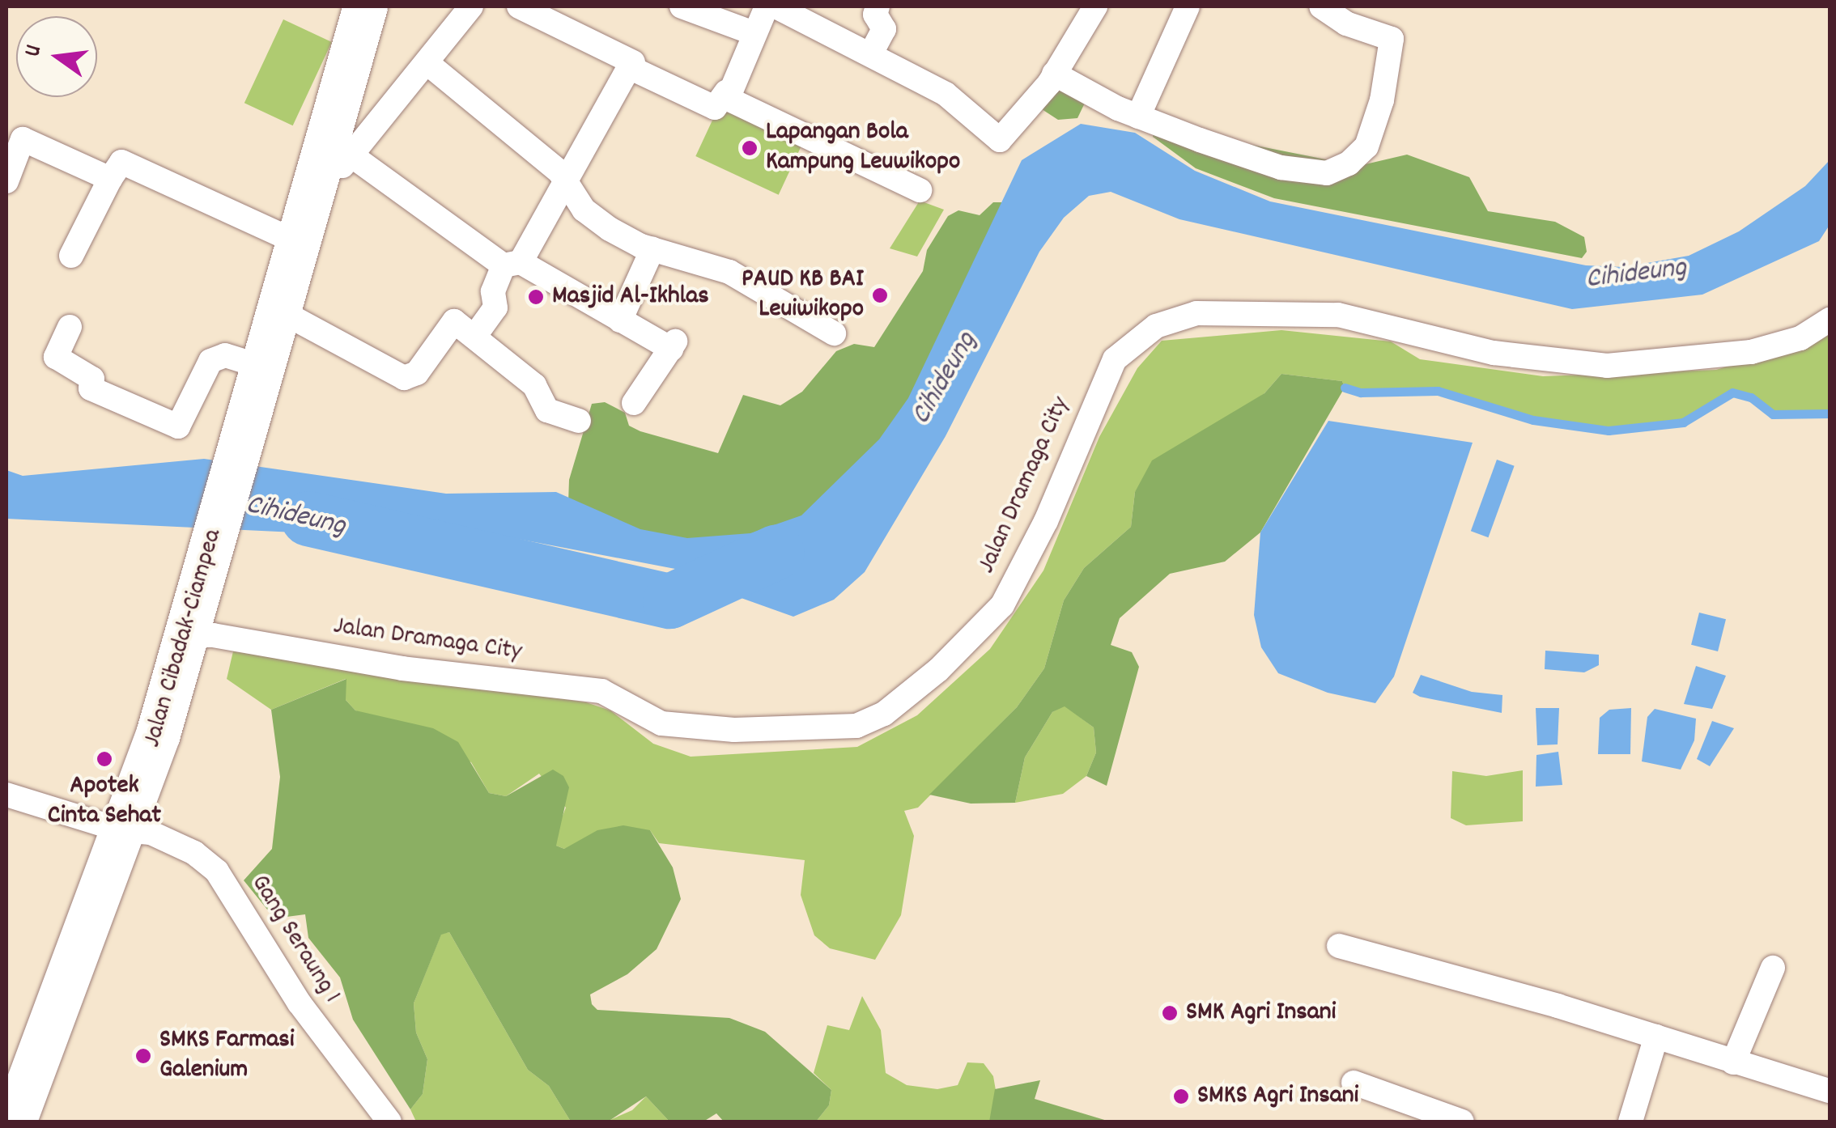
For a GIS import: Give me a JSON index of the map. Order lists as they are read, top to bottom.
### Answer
{
  "streets": {
    "highway": ["Jalan Cibadak-Ciampea"],
    "street": ["Jalan Dramaga City", "Gang Seraung 1"]
  },
  "crossings": [
    ["Jalan Dramaga City", "Jalan Cibadak-Ciampea"],
    ["Jalan Cibadak-Ciampea", "Gang Seraung 1"]
  ],
  "water": ["Cihideung"],
  "places": [
    "Lapangan Bola Kampung Leuwikopo",
    "PAUD KB BAI Leuiwikopo",
    "Masjid Al-Ikhlas",
    "Apotek Cinta Sehat",
    "SMK Agri Insani",
    "SMKS Farmasi Galenium",
    "SMKS Agri Insani"
  ],
  "north": "left"
}
